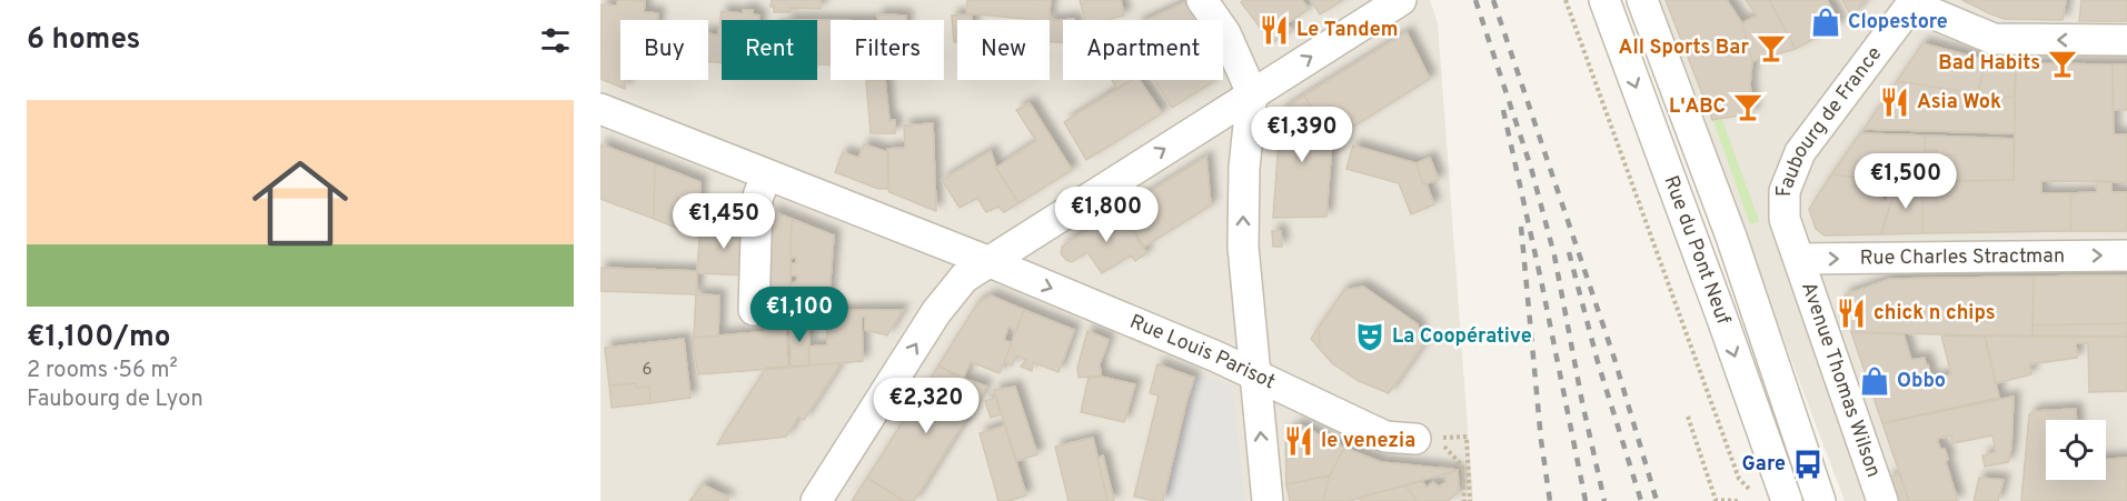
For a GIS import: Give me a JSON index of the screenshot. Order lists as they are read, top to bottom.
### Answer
{
  "streets": {
    "street": [
      "Faubourg de France",
      "Rue du Pont Neuf",
      "Rue Charles Stractman",
      "Rue Louis Parisot",
      "Avenue Thomas Wilson"
    ]
  },
  "crossings": [
    ["Faubourg de France", "Rue Charles Stractman"],
    ["Faubourg de France", "Avenue Thomas Wilson"],
    ["Rue Charles Stractman", "Avenue Thomas Wilson"]
  ],
  "places": {
    "shop": ["Clopestore", "Obbo"],
    "restaurant": [
      "Le Tandem",
      "Asia Wok",
      "chick n chips",
      "le venezia"
    ],
    "bar": ["All Sports Bar", "Bad Habits", "L'ABC"],
    "theatre": ["La Coopérative"],
    "bus stop": ["Gare"]
  },
  "house_numbers": ["6"],
  "page": {
    "heading": "6 homes",
    "chip": [
      "Buy",
      "Rent",
      "Filters",
      "New",
      "Apartment"
    ],
    "list": [
      {
        "name": "€1,100/mo",
        "note": "2 rooms · 56 m² · Faubourg de Lyon"
      }
    ],
    "price": [
      "€1,390",
      "€1,500",
      "€1,800",
      "€1,450",
      "€1,100",
      "€2,320"
    ]
  }
}
